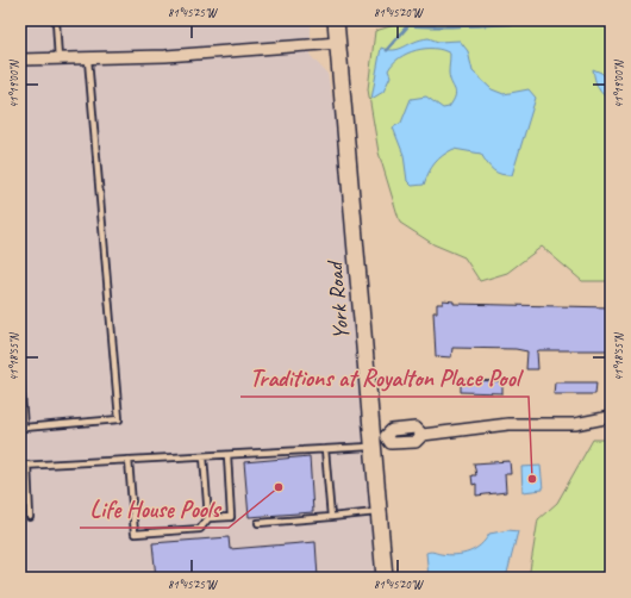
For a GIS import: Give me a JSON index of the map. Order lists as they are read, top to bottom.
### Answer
{
  "streets": {
    "street": ["York Road"]
  },
  "places": ["Traditions at Royalton Place Pool", "Life House Pools"],
  "coordinates": [
    "81°45'25\"W",
    "81°45'20\"W",
    "41°19'00\"N",
    "41°18'55\"N"
  ]
}
